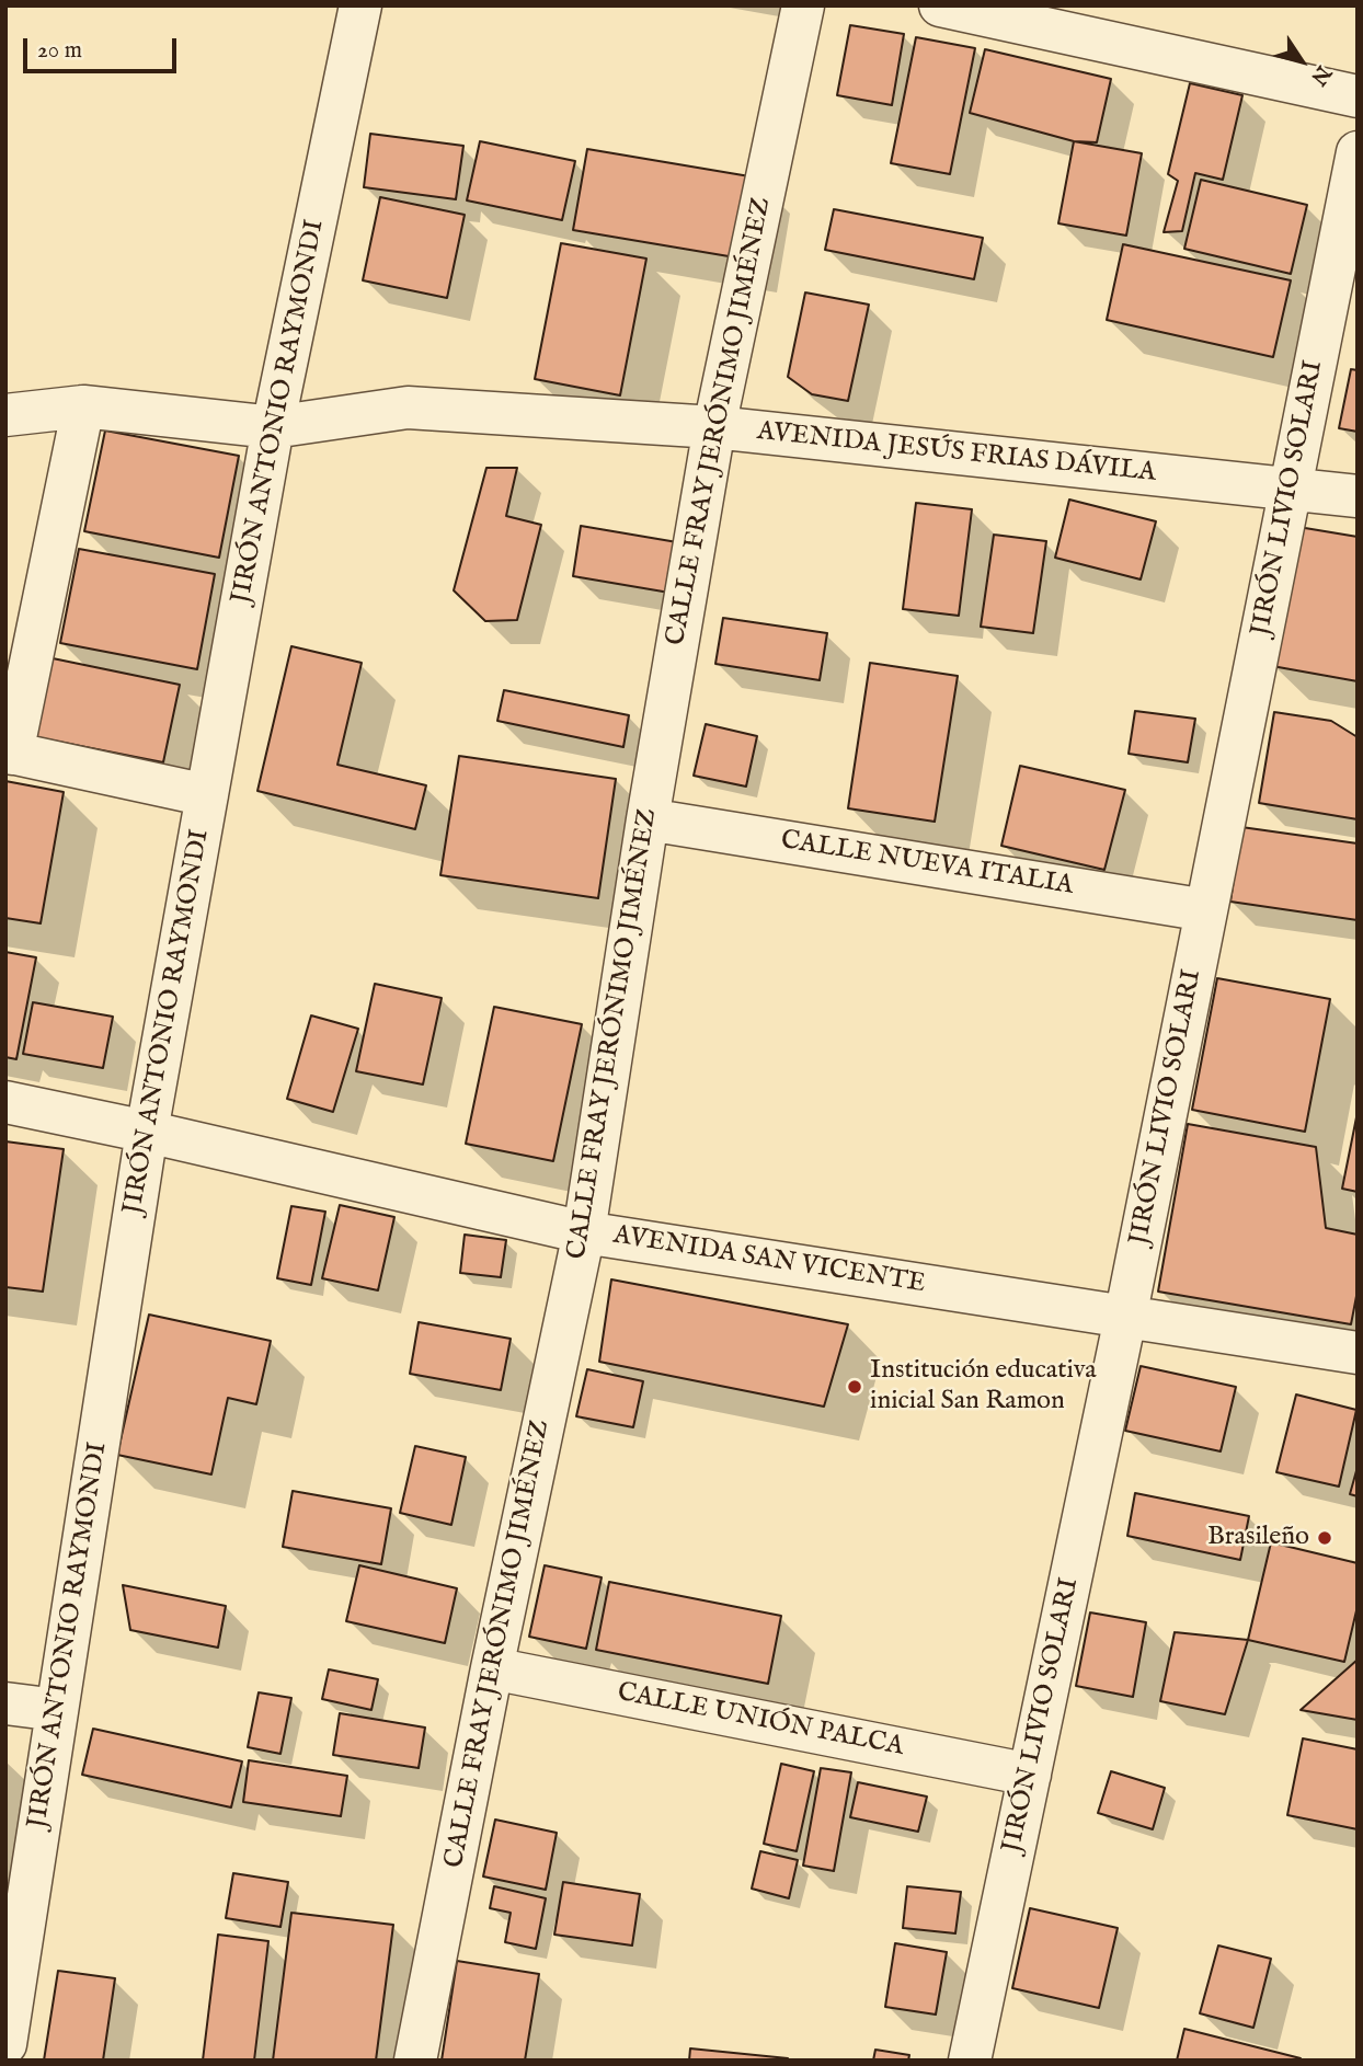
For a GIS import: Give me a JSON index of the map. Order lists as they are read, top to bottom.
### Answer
{
  "streets": {
    "street": [
      "JIRÓN ANTONIO RAYMONDI",
      "CALLE FRAY JERÓNIMO JIMÉNEZ",
      "AVENIDA JESÚS FRIAS DÁVILA",
      "JIRÓN LIVIO SOLARI",
      "CALLE NUEVA ITALIA",
      "AVENIDA SAN VICENTE",
      "CALLE UNIÓN PALCA"
    ]
  },
  "crossings": [
    ["JIRÓN ANTONIO RAYMONDI", "AVENIDA JESÚS FRIAS DÁVILA"],
    ["JIRÓN ANTONIO RAYMONDI", "AVENIDA SAN VICENTE"],
    ["CALLE FRAY JERÓNIMO JIMÉNEZ", "AVENIDA JESÚS FRIAS DÁVILA"],
    ["CALLE FRAY JERÓNIMO JIMÉNEZ", "CALLE NUEVA ITALIA"],
    ["CALLE FRAY JERÓNIMO JIMÉNEZ", "AVENIDA SAN VICENTE"],
    ["CALLE FRAY JERÓNIMO JIMÉNEZ", "CALLE UNIÓN PALCA"],
    ["AVENIDA JESÚS FRIAS DÁVILA", "JIRÓN LIVIO SOLARI"],
    ["JIRÓN LIVIO SOLARI", "CALLE NUEVA ITALIA"],
    ["JIRÓN LIVIO SOLARI", "AVENIDA SAN VICENTE"],
    ["JIRÓN LIVIO SOLARI", "CALLE UNIÓN PALCA"]
  ],
  "places": ["Institución educativa inicial San Ramon", "Brasileño"],
  "scale_bar": "20 m",
  "north": "bottom right"
}
